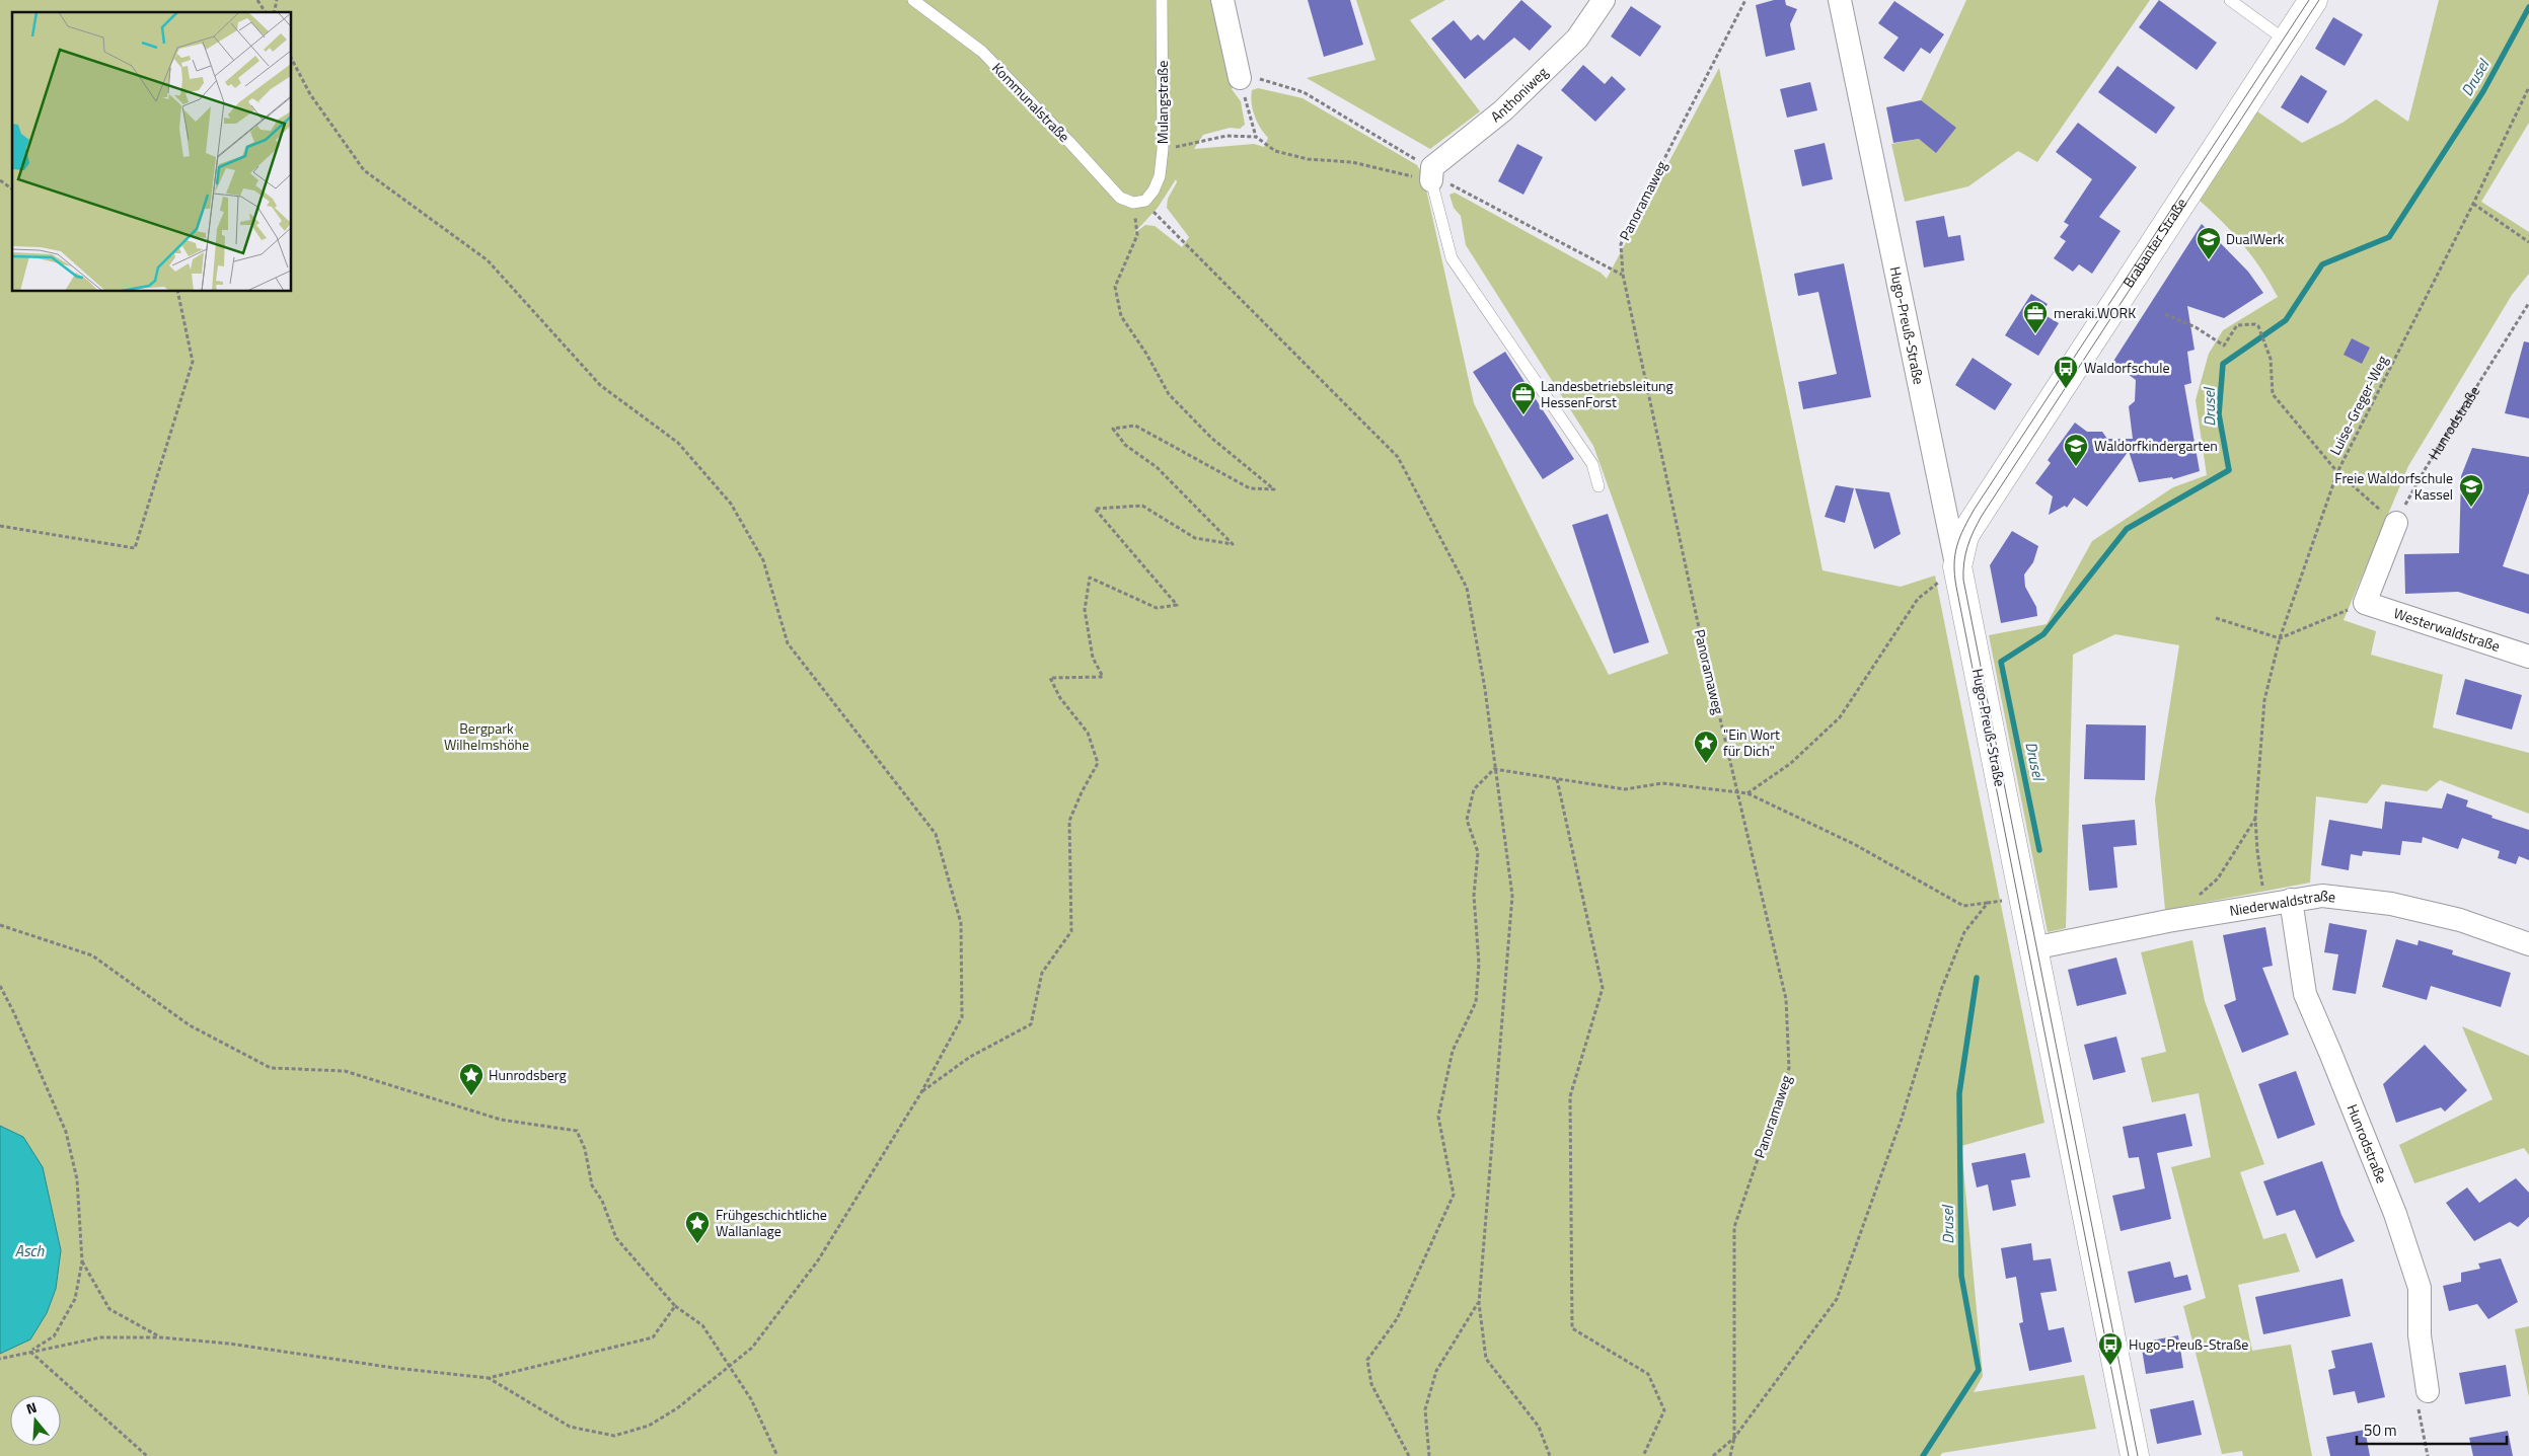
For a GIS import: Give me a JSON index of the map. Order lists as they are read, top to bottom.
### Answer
{
  "streets": {
    "street": [
      "Anthoniweg",
      "Brabanter Straße",
      "Hugo-Preuß-Straße",
      "Hunrodstraße",
      "Westerwaldstraße",
      "Niederwaldstraße"
    ],
    "lane": ["Kommunalstraße", "Mulangstraße"],
    "path": ["Panoramaweg", "Luise-Greger-Weg"]
  },
  "crossings": [
    ["Kommunalstraße", "Mulangstraße"],
    ["Brabanter Straße", "Hugo-Preuß-Straße"],
    ["Hugo-Preuß-Straße", "Niederwaldstraße"],
    ["Luise-Greger-Weg", "Niederwaldstraße"],
    ["Hunrodstraße", "Niederwaldstraße"]
  ],
  "water": ["Drusel", "Asch"],
  "parks": ["Bergpark Wilhelmshöhe"],
  "places": {
    "school or university": ["DualWerk", "Waldorfkindergarten", "Freie Waldorfschule Kassel"],
    "office": ["meraki.WORK", "Landesbetriebsleitung HessenForst"],
    "bus stop": ["Waldorfschule", "Hugo-Preuß-Straße"],
    "place": ["\"Ein Wort für Dich\"", "Hunrodsberg", "Frühgeschichtliche Wallanlage"]
  },
  "scale_bar": "50 m",
  "north": "top"
}
